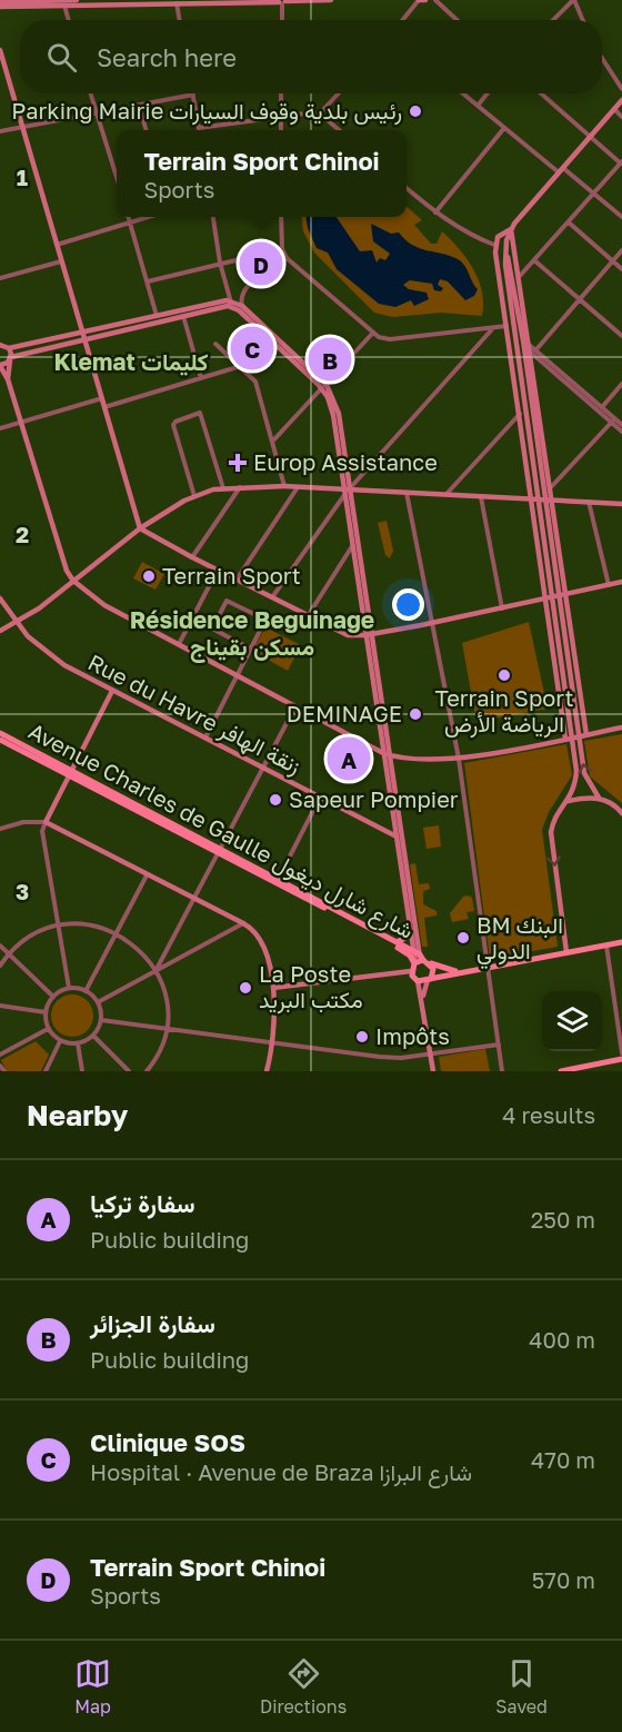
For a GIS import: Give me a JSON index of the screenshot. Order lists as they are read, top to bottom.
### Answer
{
  "streets": {
    "main road": ["Rue du Havre زنقة الهافر", "Avenue Charles de Gaulle شارع شارل ديغول"]
  },
  "districts": ["Klemat كليمات", "Résidence Beguinage مسكن بقيناج"],
  "places": {
    "other": [
      "Parking Mairie رئيس بلدية وقوف السيارات",
      "Terrain Sport",
      "Terrain Sport الرياضة الأرض",
      "DEMINAGE",
      "Sapeur Pompier",
      "BM البنك الدولي",
      "La Poste مكتب البريد",
      "Impôts"
    ],
    "health": ["Europ Assistance"]
  },
  "page": {
    "search": "Search here",
    "popup": ["Terrain Sport Chinoi", "Sports"],
    "pins": [
      "D",
      "C",
      "B",
      "A"
    ],
    "heading": ["Nearby", "4 results"],
    "list": [
      {
        "mark": "A",
        "name": "سفارة تركيا",
        "note": "Public building",
        "value": "250 m"
      },
      {
        "mark": "B",
        "name": "سفارة الجزائر",
        "note": "Public building",
        "value": "400 m"
      },
      {
        "mark": "C",
        "name": "Clinique SOS",
        "note": "Hospital · Avenue de Braza شارع البرازا",
        "value": "470 m"
      },
      {
        "mark": "D",
        "name": "Terrain Sport Chinoi",
        "note": "Sports",
        "value": "570 m"
      }
    ],
    "nav": ["Map", "Directions", "Saved"]
  },
  "grid": {
    "rows": ["1", "2", "3"]
  }
}
